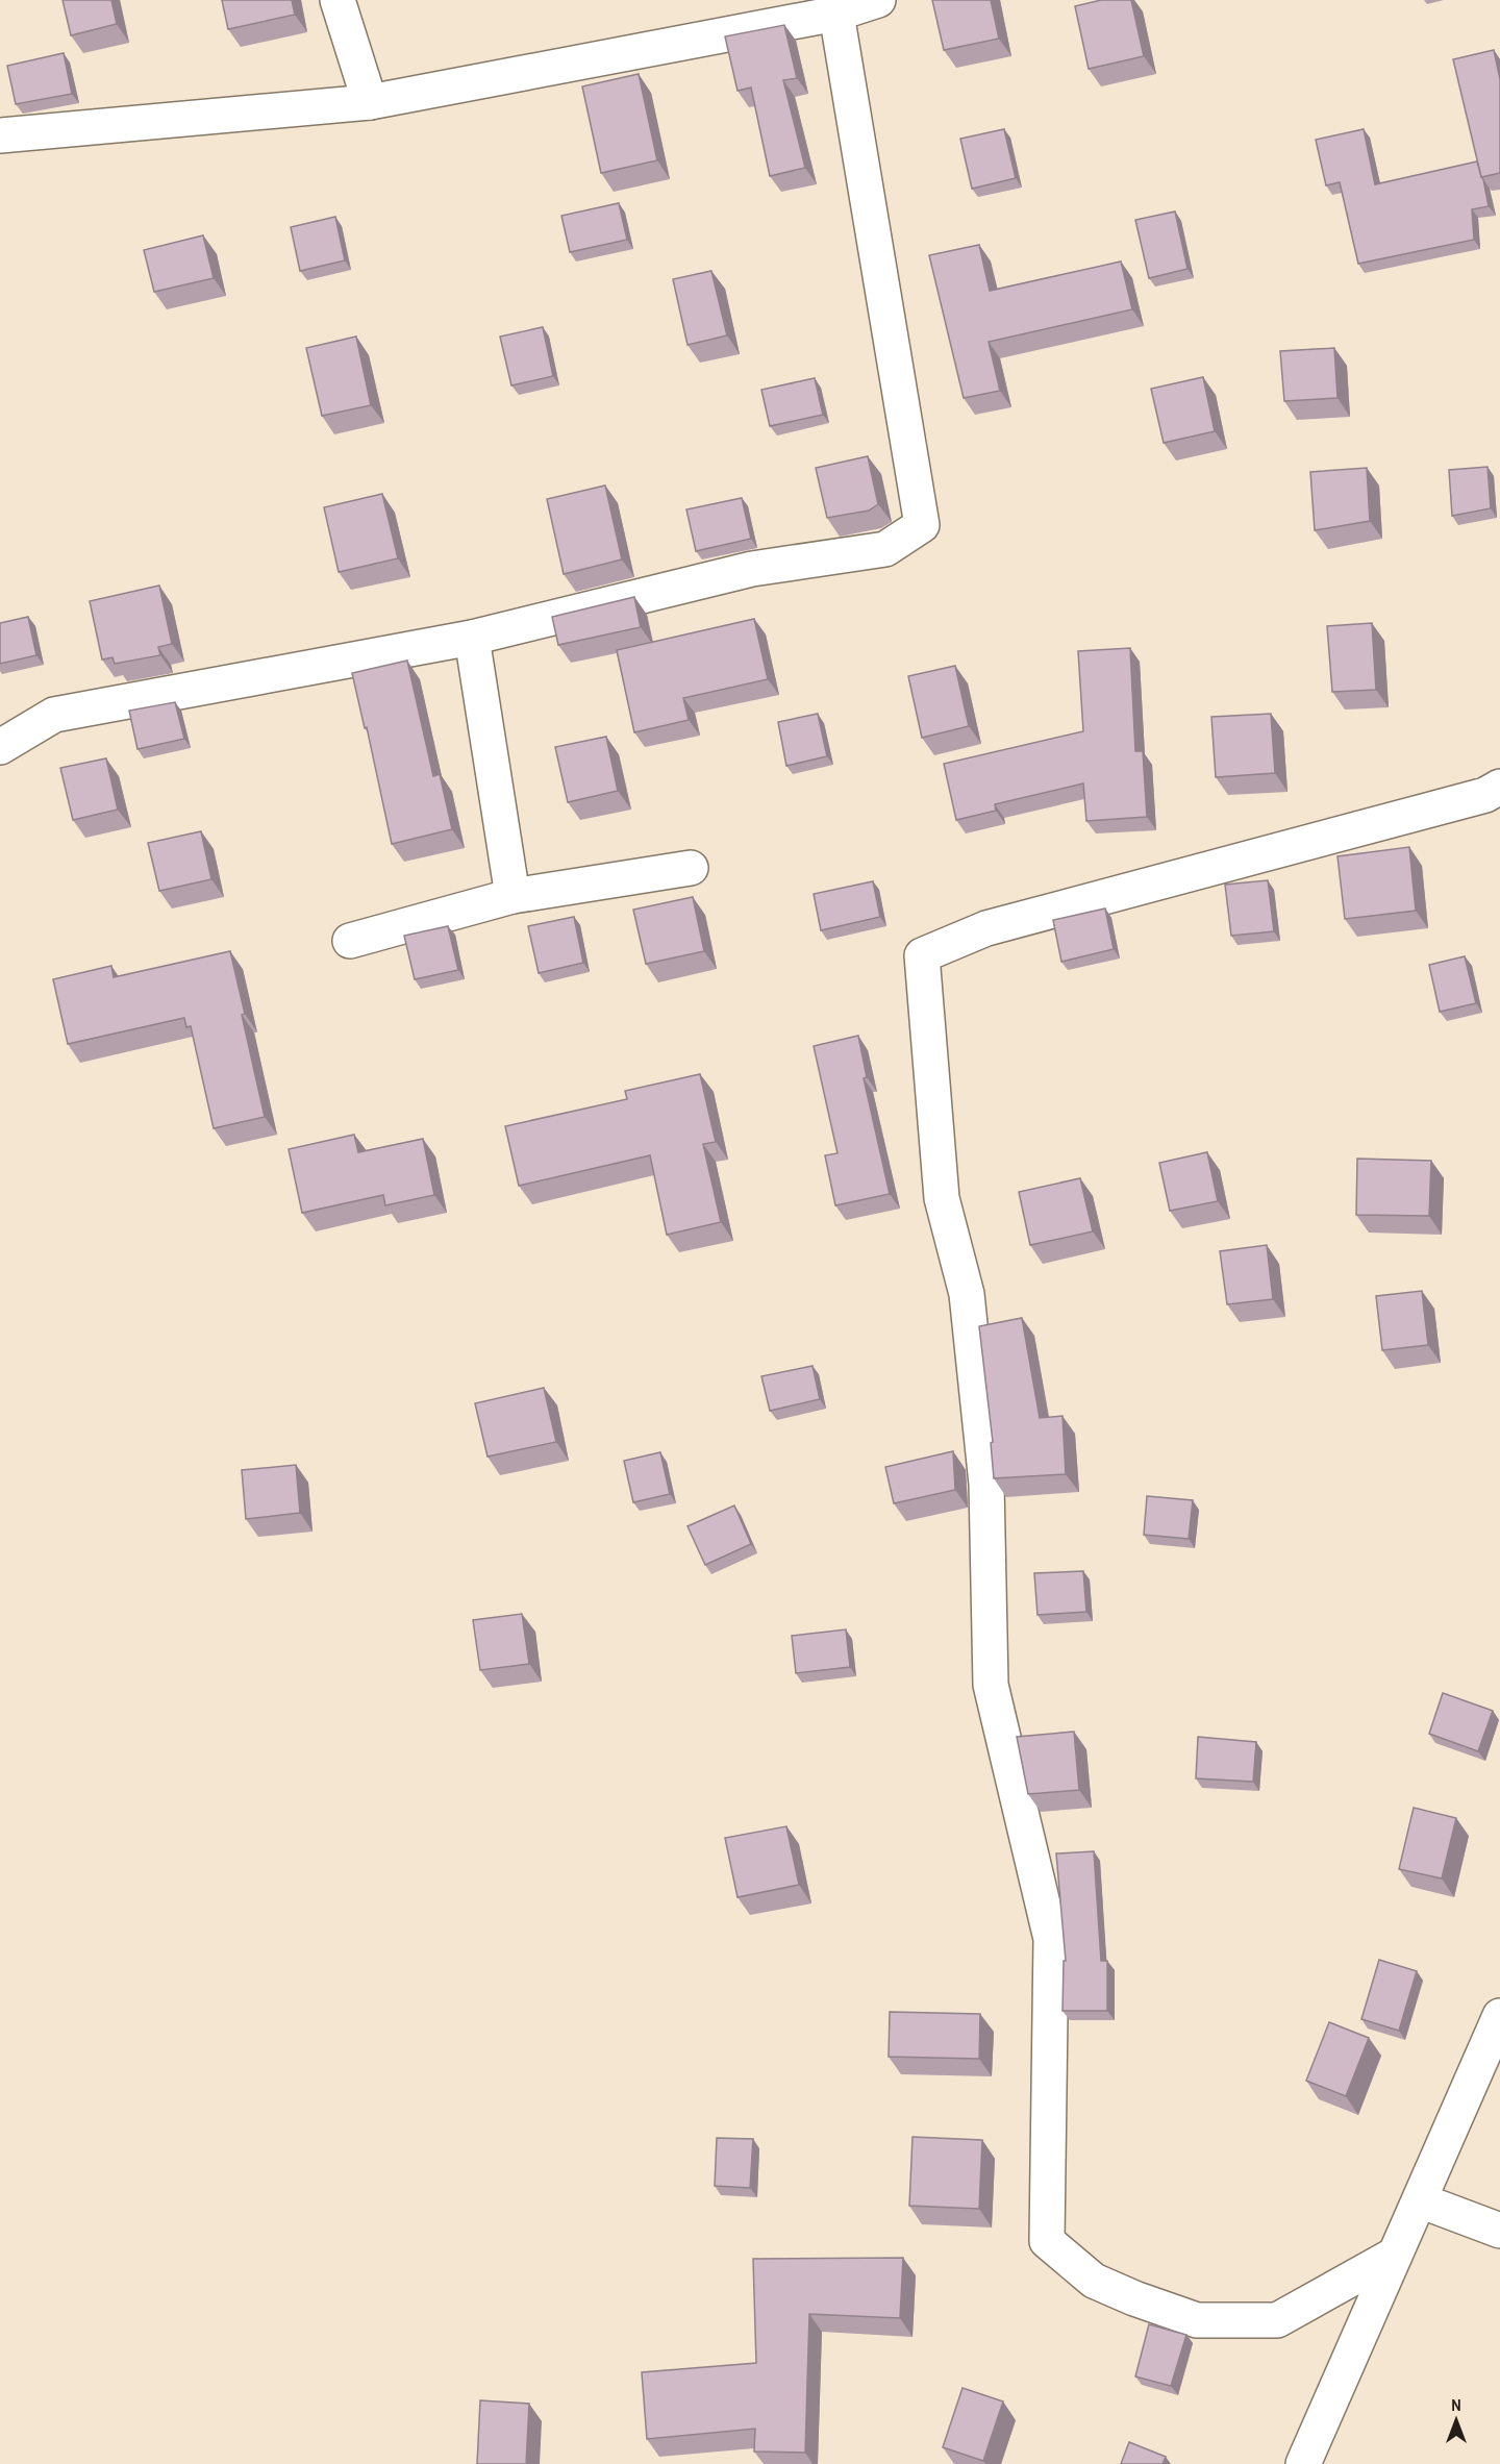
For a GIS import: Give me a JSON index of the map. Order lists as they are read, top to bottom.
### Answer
{
  "north": "top"
}
